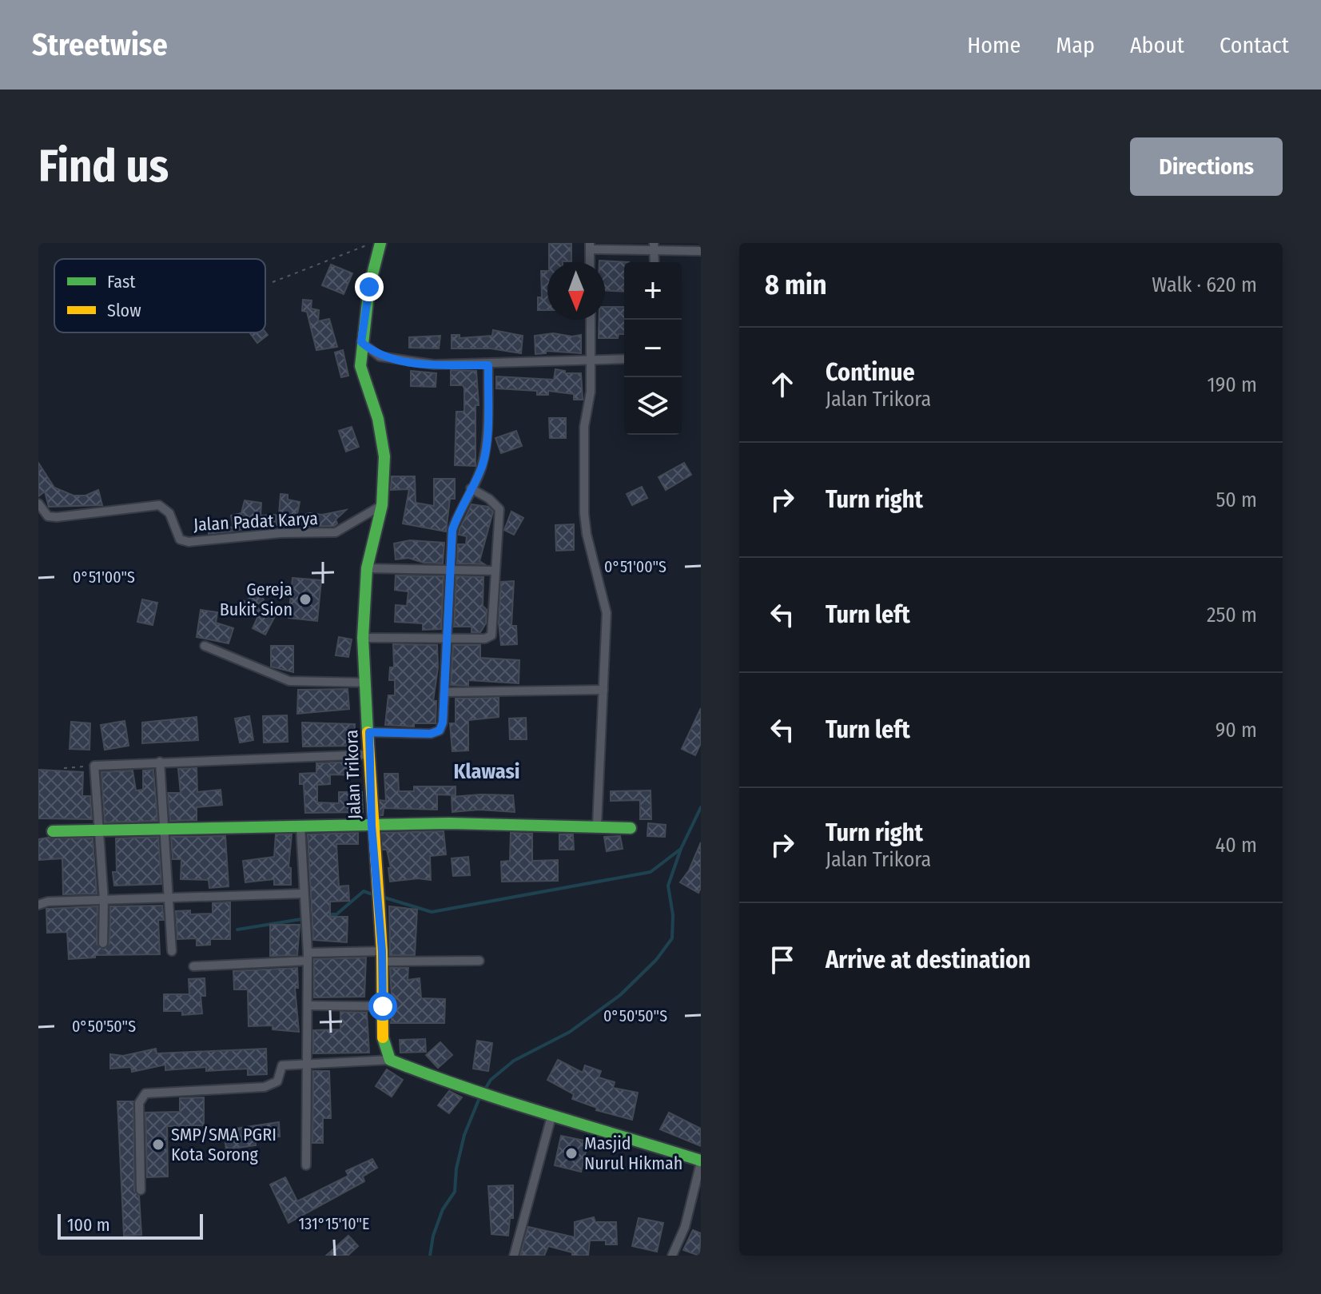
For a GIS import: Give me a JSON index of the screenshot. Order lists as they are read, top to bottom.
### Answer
{
  "streets": {
    "street": ["Jalan Padat Karya", "Jalan Trikora"]
  },
  "crossings": [
    ["Jalan Padat Karya", "Jalan Trikora"]
  ],
  "districts": ["Klawasi"],
  "places": ["Gereja Bukit Sion", "SMP/SMA PGRI Kota Sorong", "Masjid Nurul Hikmah"],
  "legend": ["Fast", "Slow"],
  "scale_bar": "100 m",
  "north": "bottom",
  "page": {
    "header": "Streetwise",
    "nav": [
      "Home",
      "Map",
      "About",
      "Contact"
    ],
    "buttons": "Directions",
    "title": "Find us",
    "heading": ["8 min", "Walk · 620 m"],
    "map_buttons": ["+", "−"],
    "list": [
      ["Continue", "Jalan Trikora", "190 m"],
      ["Turn right", "50 m"],
      ["Turn left", "250 m"],
      ["Turn left", "90 m"],
      ["Turn right", "Jalan Trikora", "40 m"],
      "Arrive at destination"
    ],
    "scale": "100 m"
  },
  "coordinates": ["0°51'00\"S", "0°50'50\"S", "131°15'10\"E"]
}
